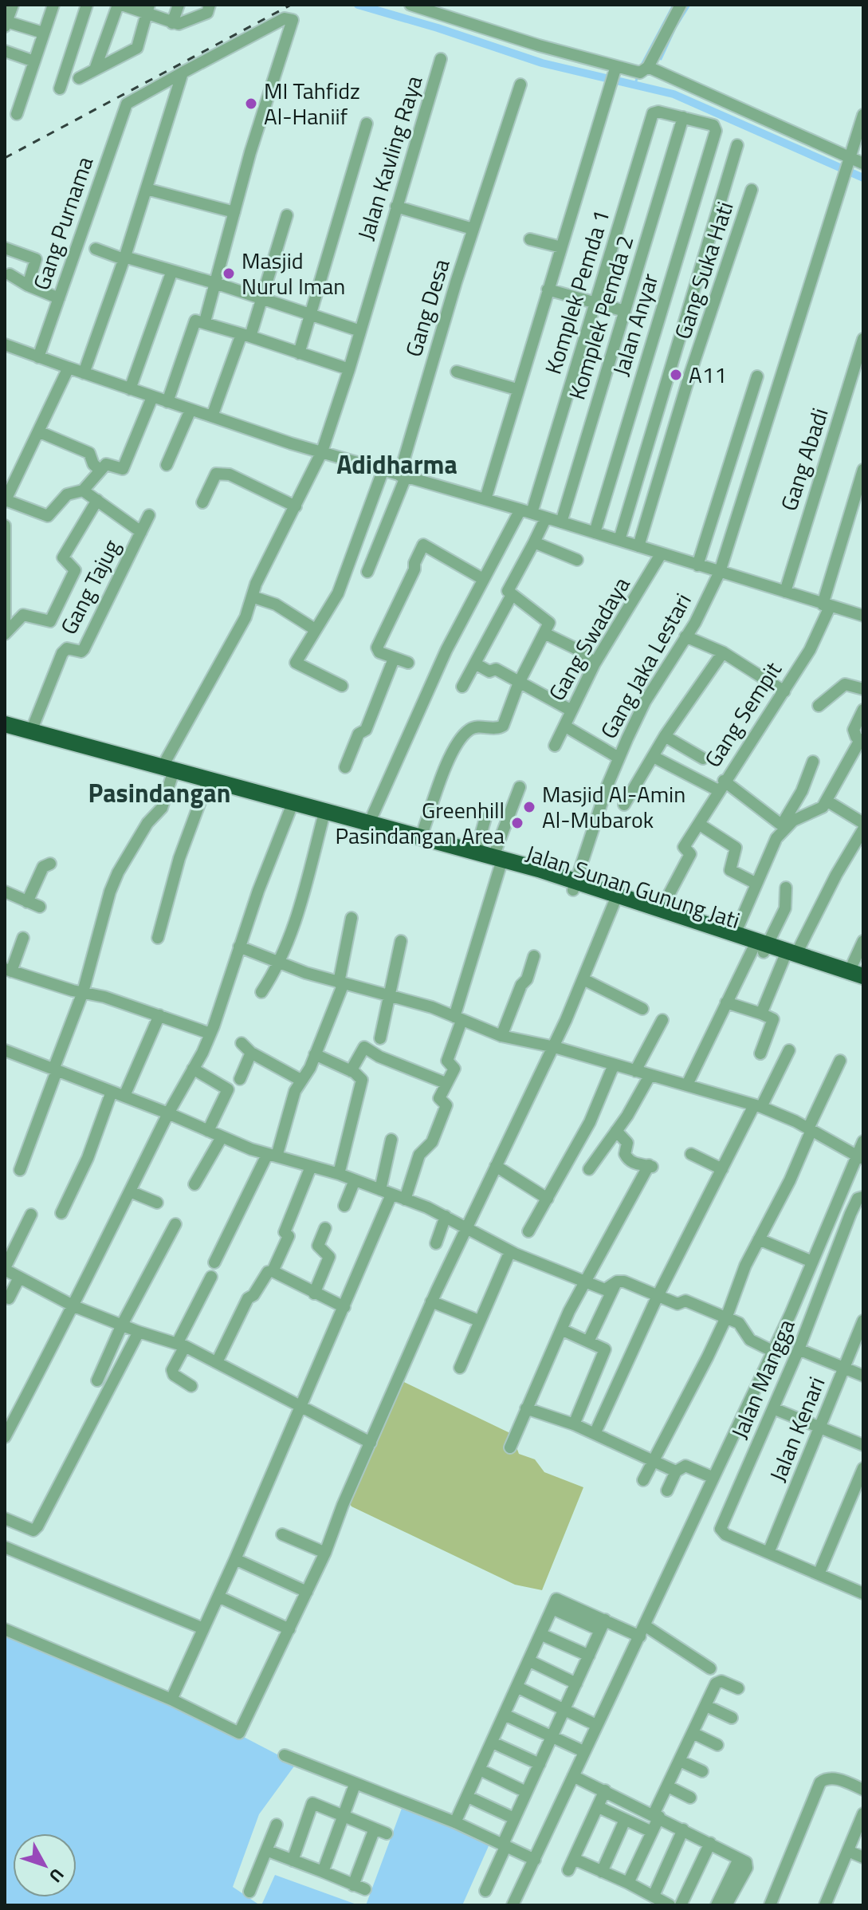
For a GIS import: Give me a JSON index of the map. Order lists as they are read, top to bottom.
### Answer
{
  "streets": {
    "highway": ["Jalan Sunan Gunung Jati"],
    "street": [
      "Jalan Kavling Raya",
      "Gang Purnama",
      "Gang Suka Hati",
      "Komplek Pemda 1",
      "Gang Desa",
      "Komplek Pemda 2",
      "Jalan Anyar",
      "Gang Abadi",
      "Gang Tajug",
      "Gang Swadaya",
      "Gang Jaka Lestari",
      "Gang Sempit",
      "Jalan Mangga",
      "Jalan Kenari"
    ]
  },
  "crossings": [
    ["Komplek Pemda 1", "Komplek Pemda 2"],
    ["Komplek Pemda 1", "Jalan Anyar"],
    ["Komplek Pemda 2", "Jalan Anyar"],
    ["Jalan Mangga", "Jalan Kenari"]
  ],
  "districts": ["Adidharma", "Pasindangan"],
  "places": [
    "MI Tahfidz Al-Haniif",
    "Masjid Nurul Iman",
    "A11",
    "Masjid Al-Amin Al-Mubarok",
    "Greenhill Pasindangan Area"
  ],
  "north": "bottom right"
}
